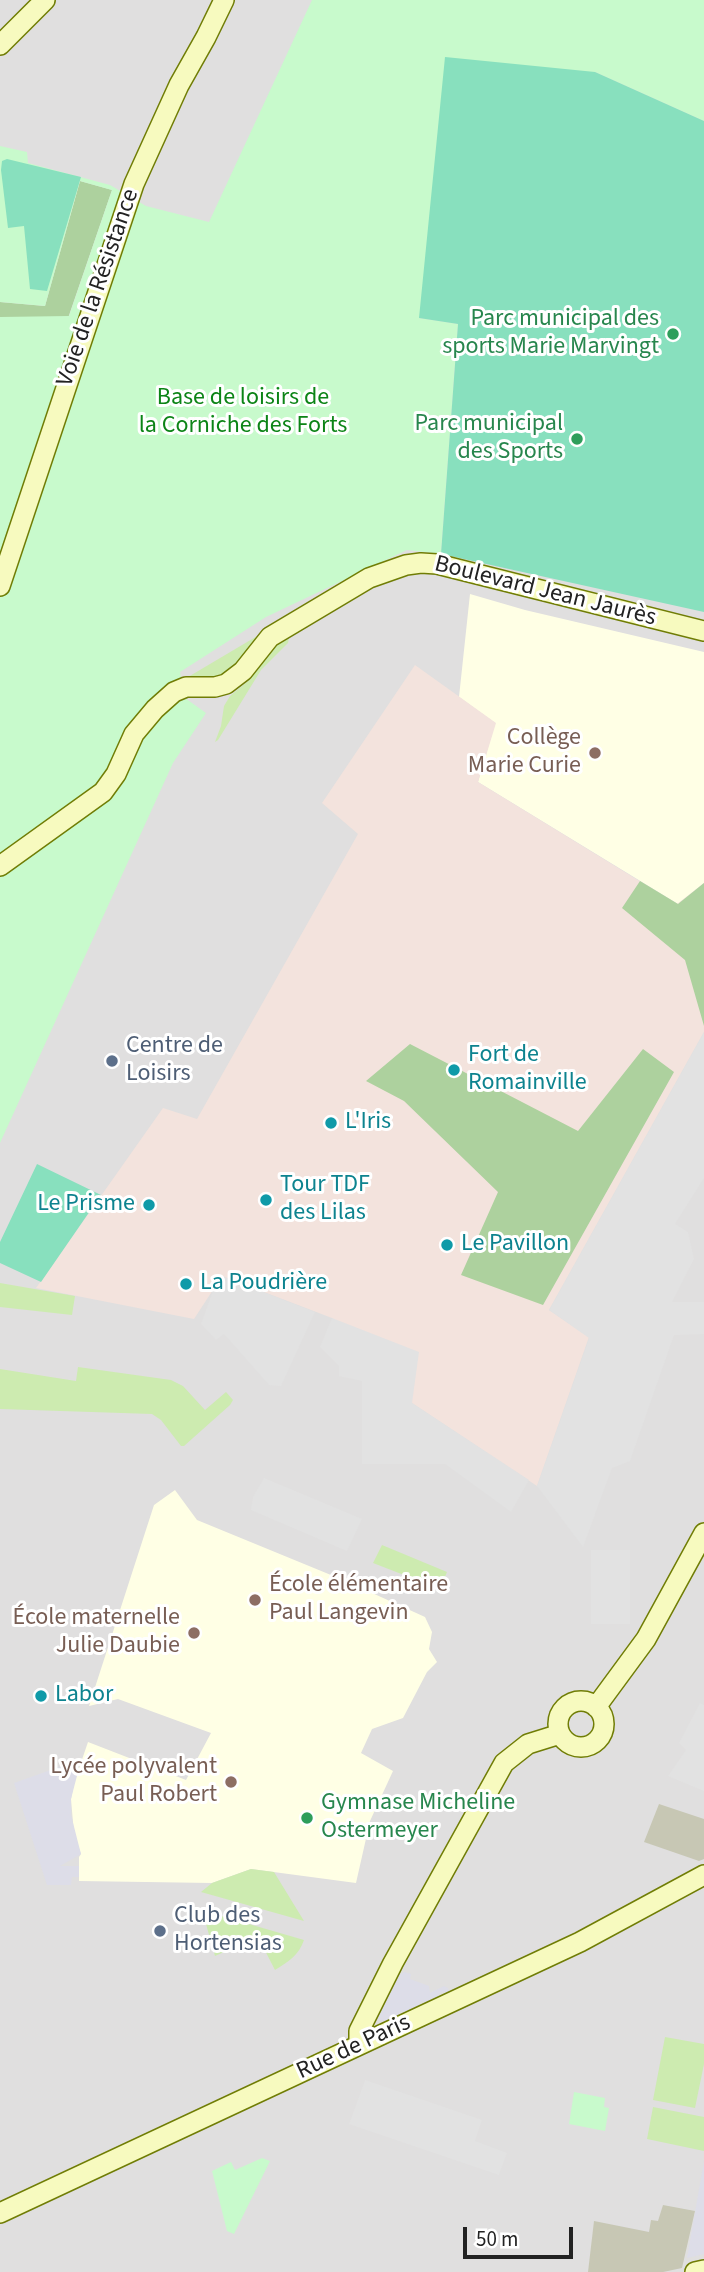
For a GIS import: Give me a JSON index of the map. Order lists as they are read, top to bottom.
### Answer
{
  "streets": {
    "street": ["Voie de la Résistance", "Boulevard Jean Jaurès", "Rue de Paris"]
  },
  "parks": ["Base de loisirs de la Corniche des Forts"],
  "places": [
    "Parc municipal des sports Marie Marvingt",
    "Parc municipal des Sports",
    "Collège Marie Curie",
    "Centre de Loisirs",
    "Fort de Romainville",
    "L'Iris",
    "Tour TDF des Lilas",
    "Le Prisme",
    "Le Pavillon",
    "La Poudrière",
    "École élémentaire Paul Langevin",
    "École maternelle Julie Daubie",
    "Labor",
    "Lycée polyvalent Paul Robert",
    "Gymnase Micheline Ostermeyer",
    "Club des Hortensias"
  ],
  "scale_bar": "50 m"
}
